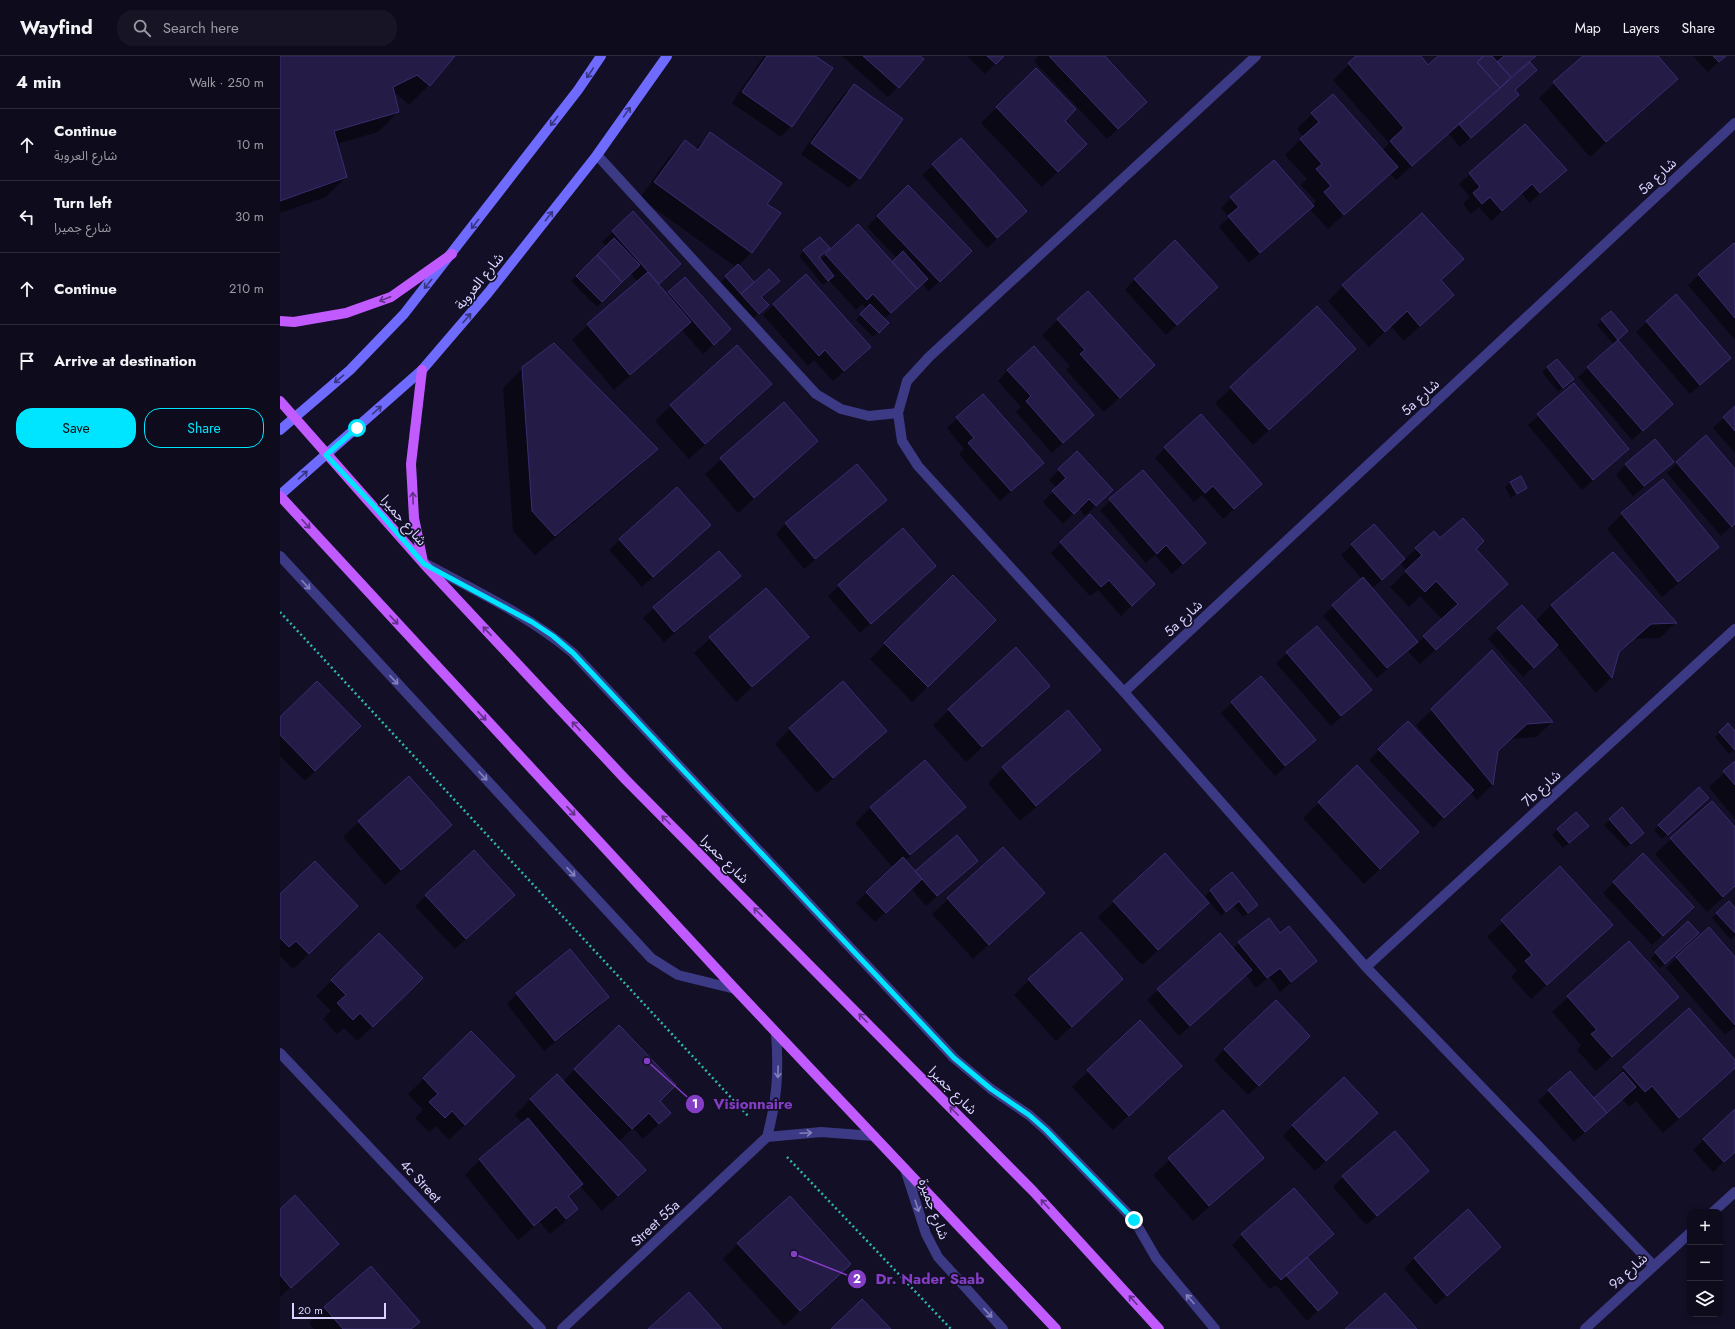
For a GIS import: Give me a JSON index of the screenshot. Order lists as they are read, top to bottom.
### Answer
{
  "streets": {
    "main road": ["شارع العروبة", "شارع جميرا"],
    "street": [
      "5a شارع",
      "7b شارع",
      "4c Street",
      "شارع جميرة",
      "Street 55a",
      "9a شارع"
    ]
  },
  "crossings": [
    ["شارع العروبة", "شارع جميرا"]
  ],
  "one_way": ["شارع جميرة"],
  "places": ["Visionnaire", "Dr. Nader Saab"],
  "scale_bar": "20 m",
  "page": {
    "header": "Wayfind",
    "search": "Search here",
    "nav": ["Map", "Layers", "Share"],
    "heading": ["4 min", "Walk · 250 m"],
    "list": [
      ["Continue", "شارع العروبة", "10 m"],
      ["Turn left", "شارع جميرا", "30 m"],
      ["Continue", "210 m"],
      "Arrive at destination"
    ],
    "buttons": ["Save", "Share"],
    "map_buttons": ["+", "−"],
    "scale": "20 m"
  }
}
